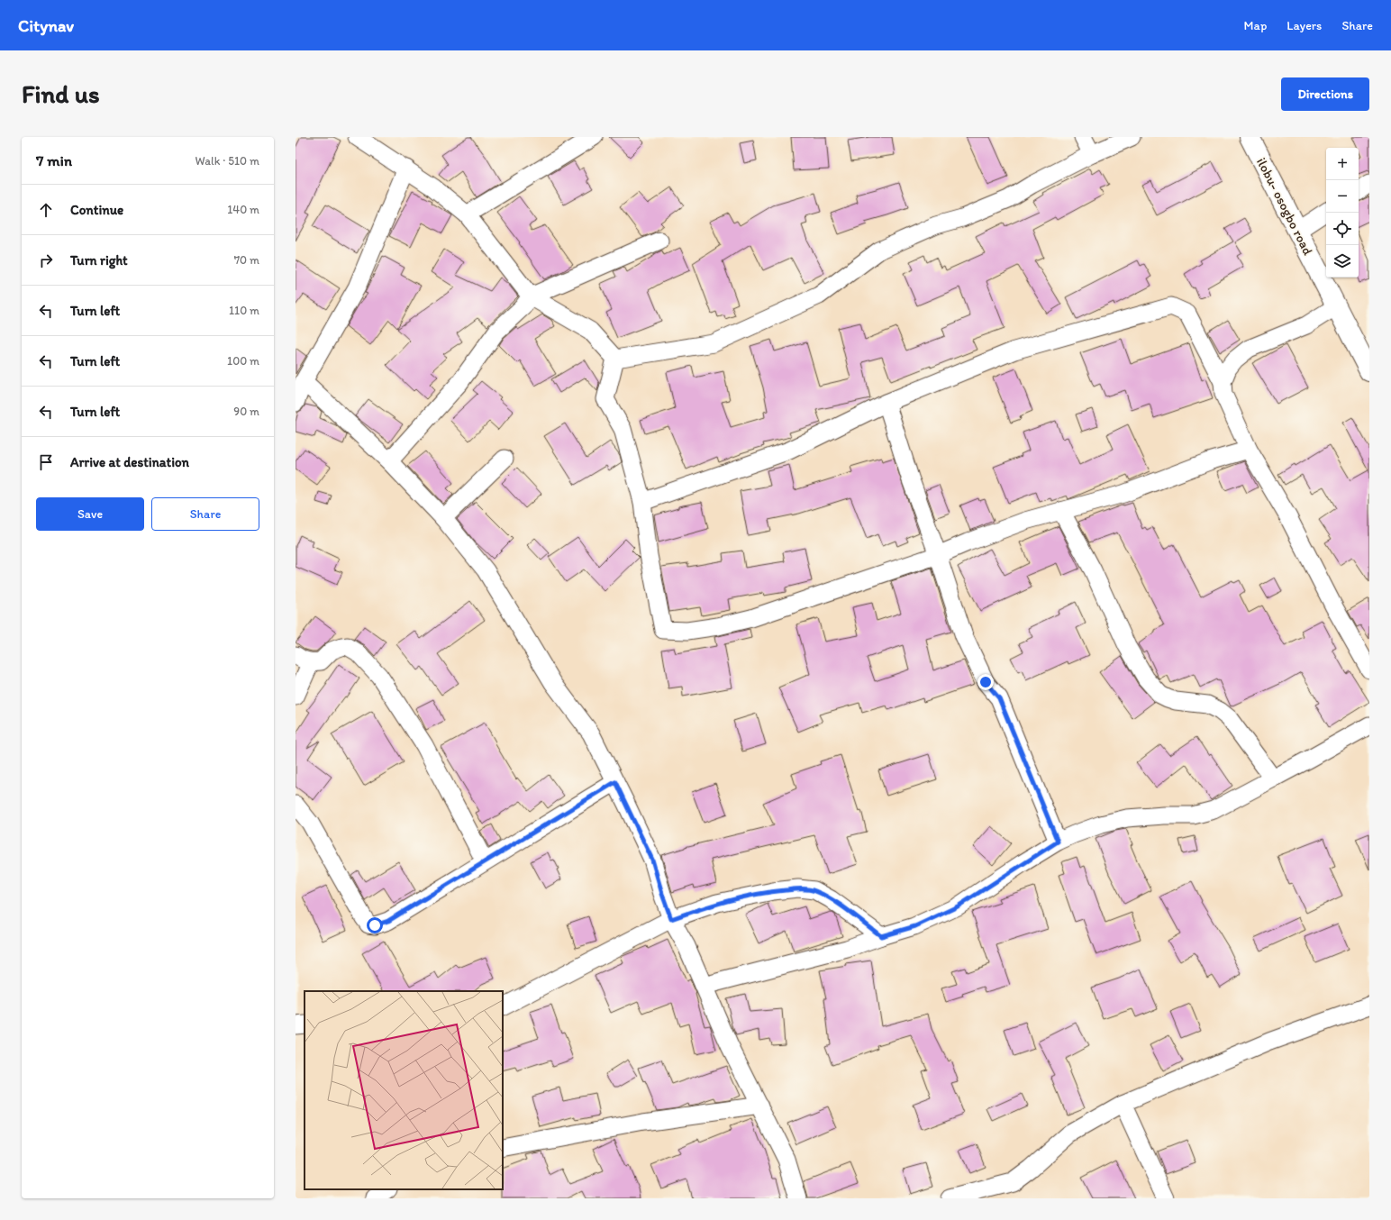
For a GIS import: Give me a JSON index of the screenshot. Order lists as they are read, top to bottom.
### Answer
{
  "streets": {
    "main road": ["ilobu- osogbo road"]
  },
  "page": {
    "header": "Citynav",
    "nav": ["Map", "Layers", "Share"],
    "buttons": [
      "Directions",
      ["Save", "Share"]
    ],
    "title": "Find us",
    "heading": ["7 min", "Walk · 510 m"],
    "map_buttons": ["+", "−"],
    "list": [
      ["Continue", "140 m"],
      ["Turn right", "70 m"],
      ["Turn left", "110 m"],
      ["Turn left", "100 m"],
      ["Turn left", "90 m"],
      "Arrive at destination"
    ]
  }
}
